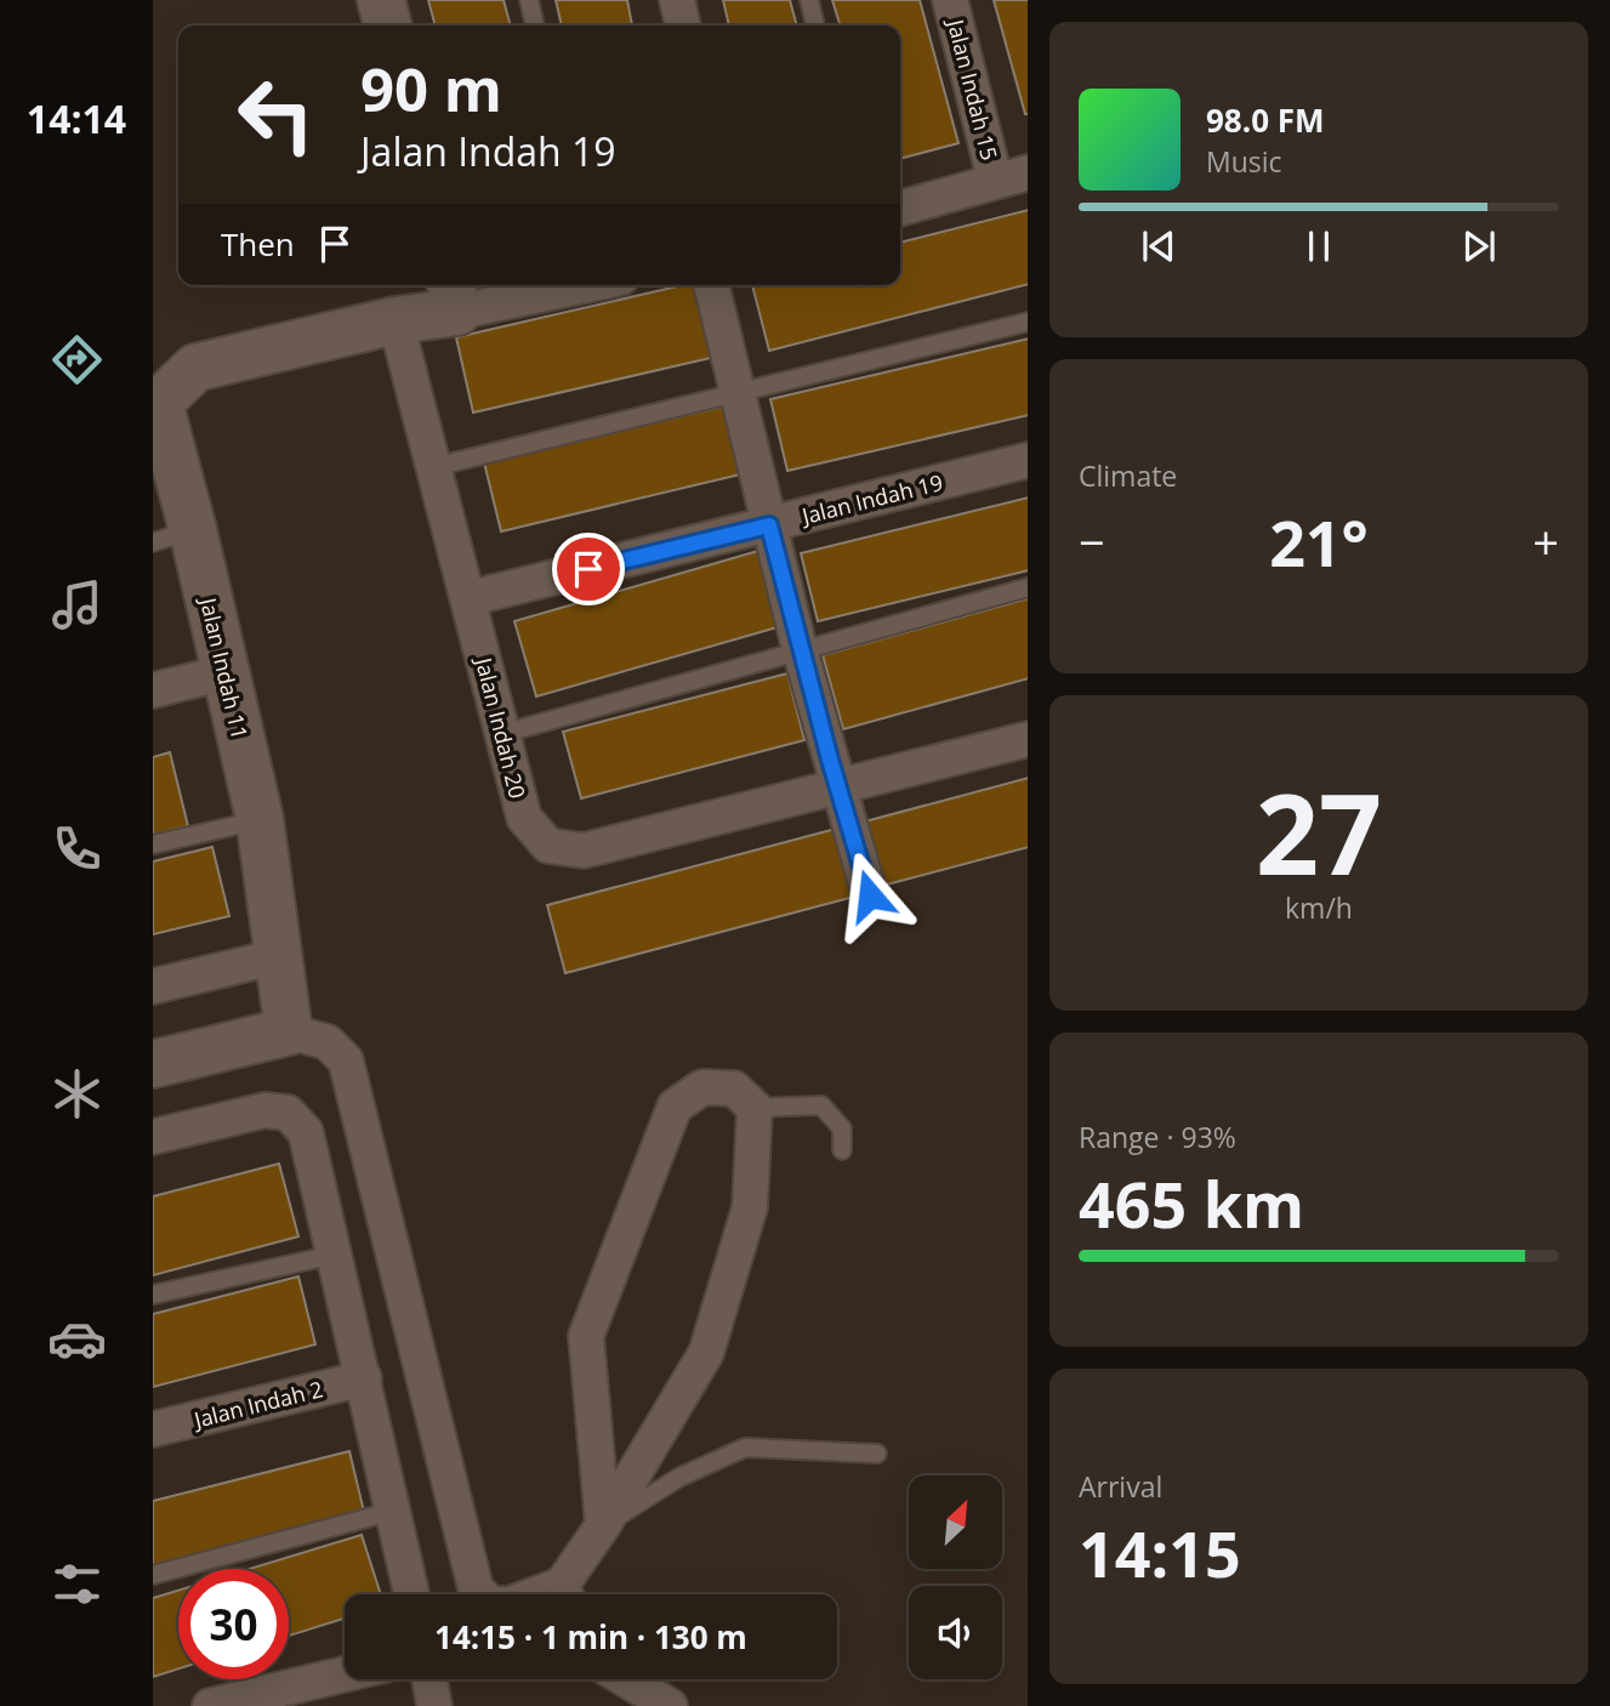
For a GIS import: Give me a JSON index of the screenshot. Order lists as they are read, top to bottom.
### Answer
{
  "streets": {
    "street": [
      "Jalan Indah 15",
      "Jalan Indah 19",
      "Jalan Indah 11",
      "Jalan Indah 20",
      "Jalan Indah 2"
    ]
  },
  "crossings": [
    ["Jalan Indah 19", "Jalan Indah 20"]
  ],
  "north": "top right",
  "page": {
    "tabs": "14:14",
    "turn": ["90 m", "Jalan Indah 19"],
    "song": ["98.0 FM", "Music"],
    "then": "Then",
    "tile": [
      "Climate",
      ["27", "km/h"],
      ["Range · 93%", "465 km"],
      ["Arrival", "14:15"]
    ],
    "heat": ["−", "21°", "+"],
    "limit": "30",
    "trip": "14:15 · 1 min · 130 m"
  }
}
